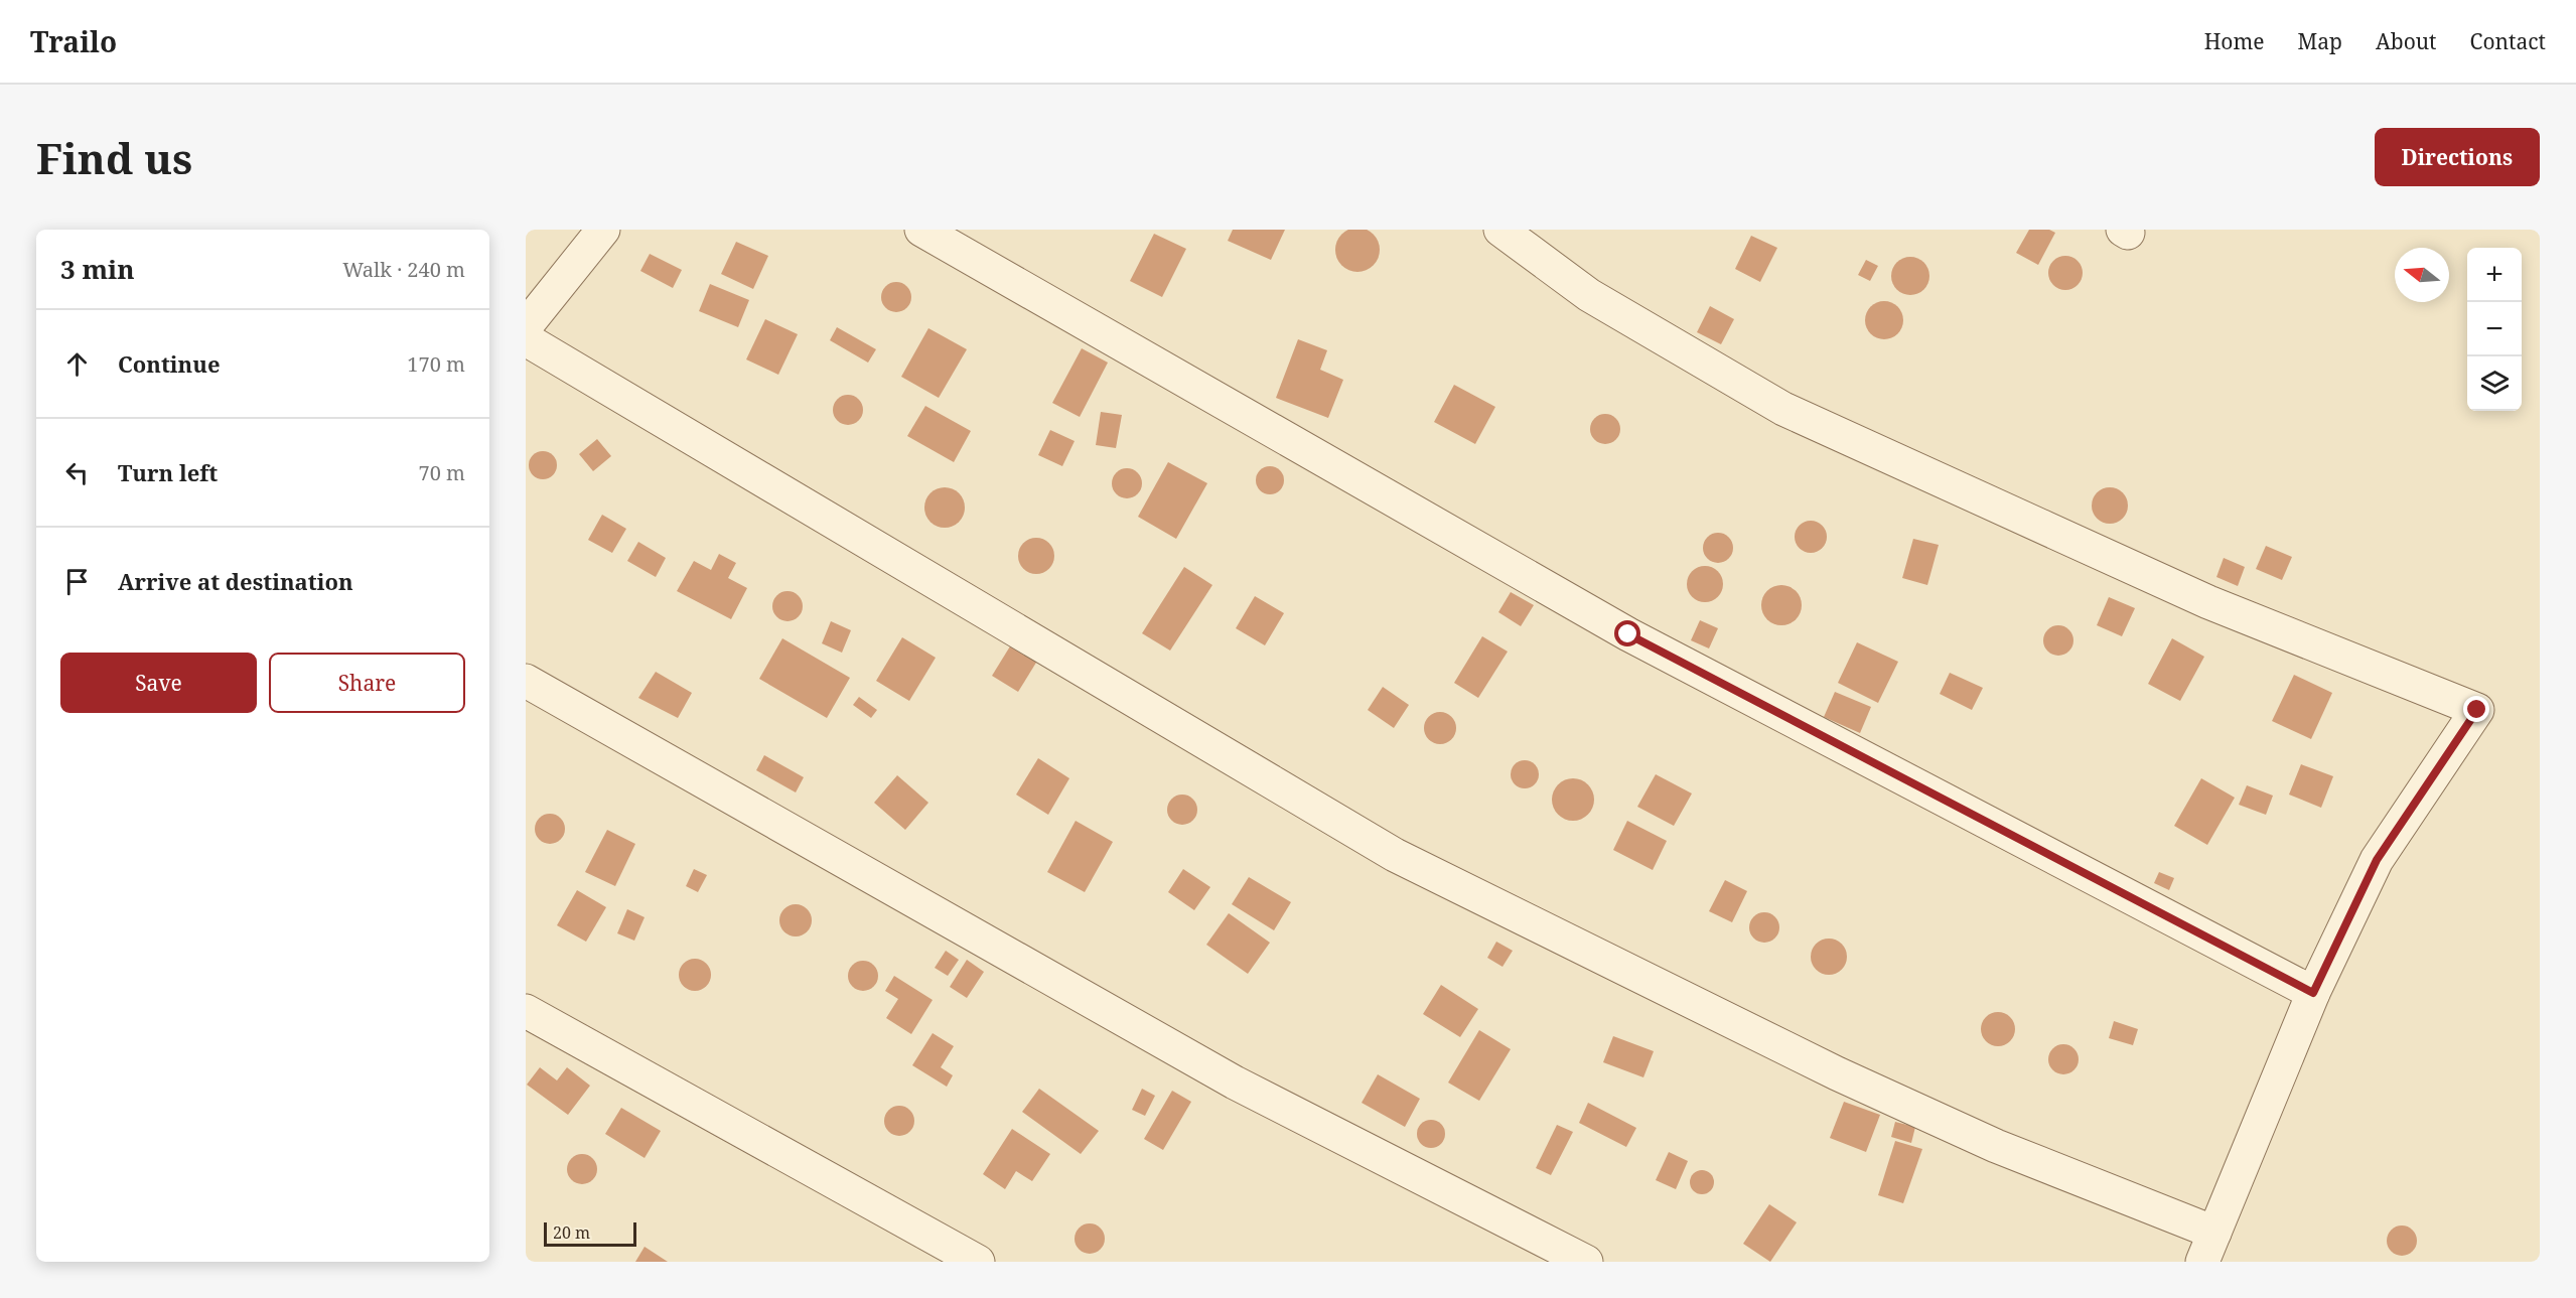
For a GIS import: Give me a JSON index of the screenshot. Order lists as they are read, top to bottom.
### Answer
{
  "scale_bar": "20 m",
  "north": "left",
  "page": {
    "header": "Trailo",
    "nav": [
      "Home",
      "Map",
      "About",
      "Contact"
    ],
    "buttons": [
      "Directions",
      ["Save", "Share"]
    ],
    "title": "Find us",
    "heading": ["3 min", "Walk · 240 m"],
    "map_buttons": ["+", "−"],
    "list": [
      ["Continue", "170 m"],
      ["Turn left", "70 m"],
      "Arrive at destination"
    ],
    "scale": "20 m"
  }
}
